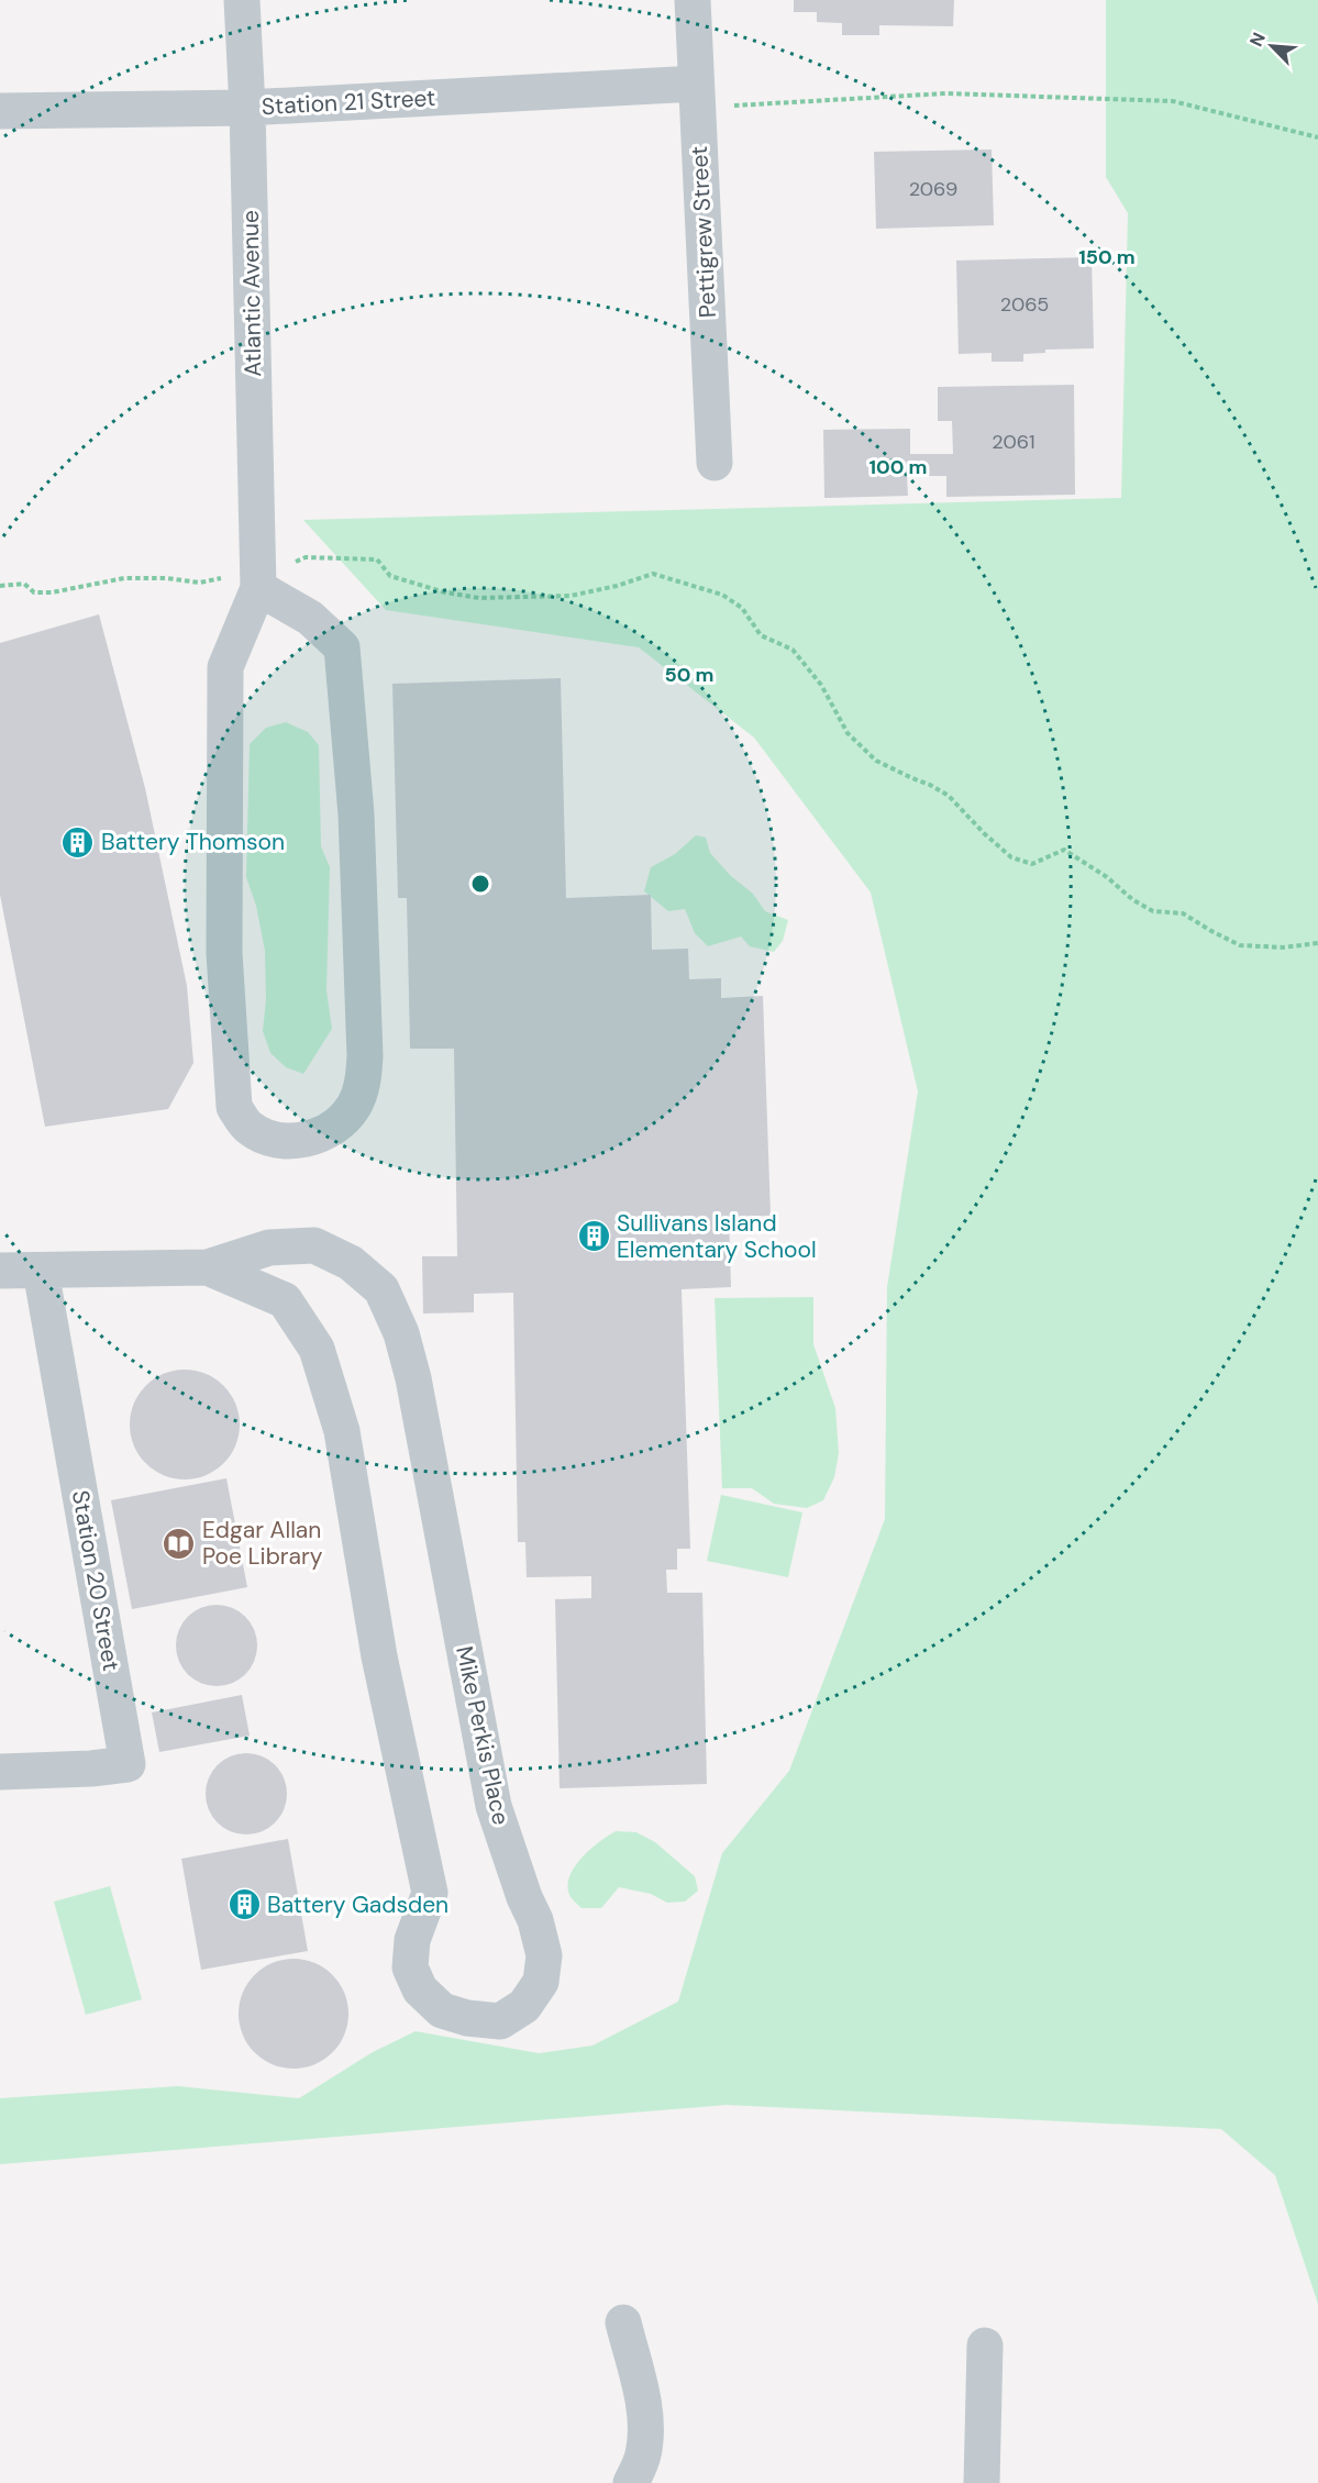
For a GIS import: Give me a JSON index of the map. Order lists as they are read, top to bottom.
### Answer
{
  "streets": {
    "street": [
      "Station 21 Street",
      "Pettigrew Street",
      "Atlantic Avenue",
      "Station 20 Street",
      "Mike Perkis Place"
    ]
  },
  "crossings": [
    ["Station 21 Street", "Pettigrew Street"],
    ["Station 21 Street", "Atlantic Avenue"],
    ["Station 20 Street", "Mike Perkis Place"]
  ],
  "places": {
    "building": ["Battery Thomson", "Sullivans Island Elementary School", "Battery Gadsden"],
    "library": ["Edgar Allan Poe Library"]
  },
  "house_numbers": ["2069", "2065", "2061"],
  "north": "top left",
  "rings": ["150 m", "100 m", "50 m"]
}
